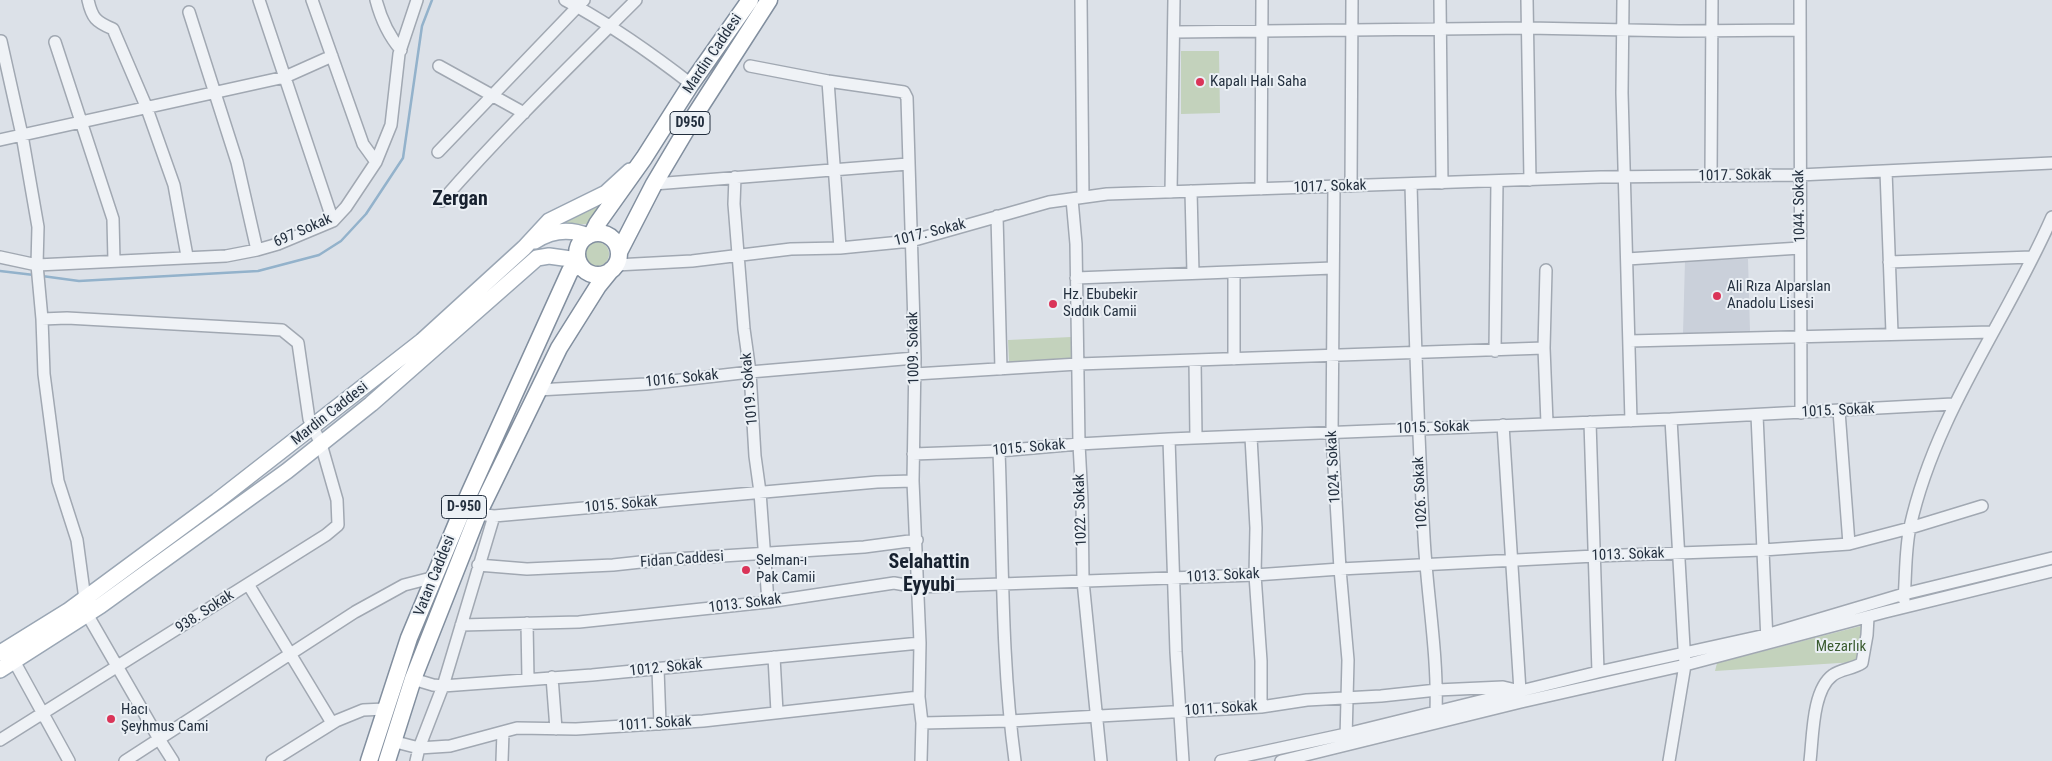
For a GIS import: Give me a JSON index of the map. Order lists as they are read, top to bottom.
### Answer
{
  "streets": {
    "highway": [
      "Mardin Caddesi",
      "D950",
      "D-950",
      "Vatan Caddesi"
    ],
    "street": [
      "1017. Sokak",
      "1044. Sokak",
      "697 Sokak",
      "1009. Sokak",
      "1016. Sokak",
      "1019. Sokak",
      "1015. Sokak",
      "1024. Sokak",
      "1026. Sokak",
      "1022. Sokak",
      "1013. Sokak",
      "Fidan Caddesi",
      "938. Sokak",
      "1012. Sokak",
      "1011. Sokak"
    ]
  },
  "crossings": [
    ["Mardin Caddesi", "1017. Sokak"],
    ["Mardin Caddesi", "Vatan Caddesi"],
    ["Mardin Caddesi", "938. Sokak"],
    ["1017. Sokak", "1044. Sokak"],
    ["1017. Sokak", "1009. Sokak"],
    ["1017. Sokak", "1019. Sokak"],
    ["1017. Sokak", "1024. Sokak"],
    ["1017. Sokak", "1026. Sokak"],
    ["1017. Sokak", "1022. Sokak"],
    ["1017. Sokak", "Vatan Caddesi"],
    ["1044. Sokak", "1015. Sokak"],
    ["1009. Sokak", "1016. Sokak"],
    ["1009. Sokak", "1015. Sokak"],
    ["1009. Sokak", "1013. Sokak"],
    ["1009. Sokak", "Fidan Caddesi"],
    ["1009. Sokak", "1012. Sokak"],
    ["1009. Sokak", "1011. Sokak"],
    ["1016. Sokak", "1019. Sokak"],
    ["1016. Sokak", "Vatan Caddesi"],
    ["1019. Sokak", "1015. Sokak"],
    ["1019. Sokak", "1013. Sokak"],
    ["1019. Sokak", "Fidan Caddesi"],
    ["1015. Sokak", "1024. Sokak"],
    ["1015. Sokak", "1026. Sokak"],
    ["1015. Sokak", "1022. Sokak"],
    ["1015. Sokak", "Vatan Caddesi"],
    ["1024. Sokak", "1013. Sokak"],
    ["1024. Sokak", "1011. Sokak"],
    ["1026. Sokak", "1013. Sokak"],
    ["1026. Sokak", "1011. Sokak"],
    ["1022. Sokak", "1013. Sokak"],
    ["1022. Sokak", "1011. Sokak"],
    ["Vatan Caddesi", "1012. Sokak"],
    ["Vatan Caddesi", "1011. Sokak"]
  ],
  "districts": ["Zergan", "Selahattin Eyyubi"],
  "parks": ["Mezarlık"],
  "places": [
    "Kapalı Halı Saha",
    "Ali Rıza Alparslan Anadolu Lisesi",
    "Hz. Ebubekir Sıddık Camii",
    "Selman-ı Pak Camii",
    "Hacı Şeyhmus Cami"
  ]
}
